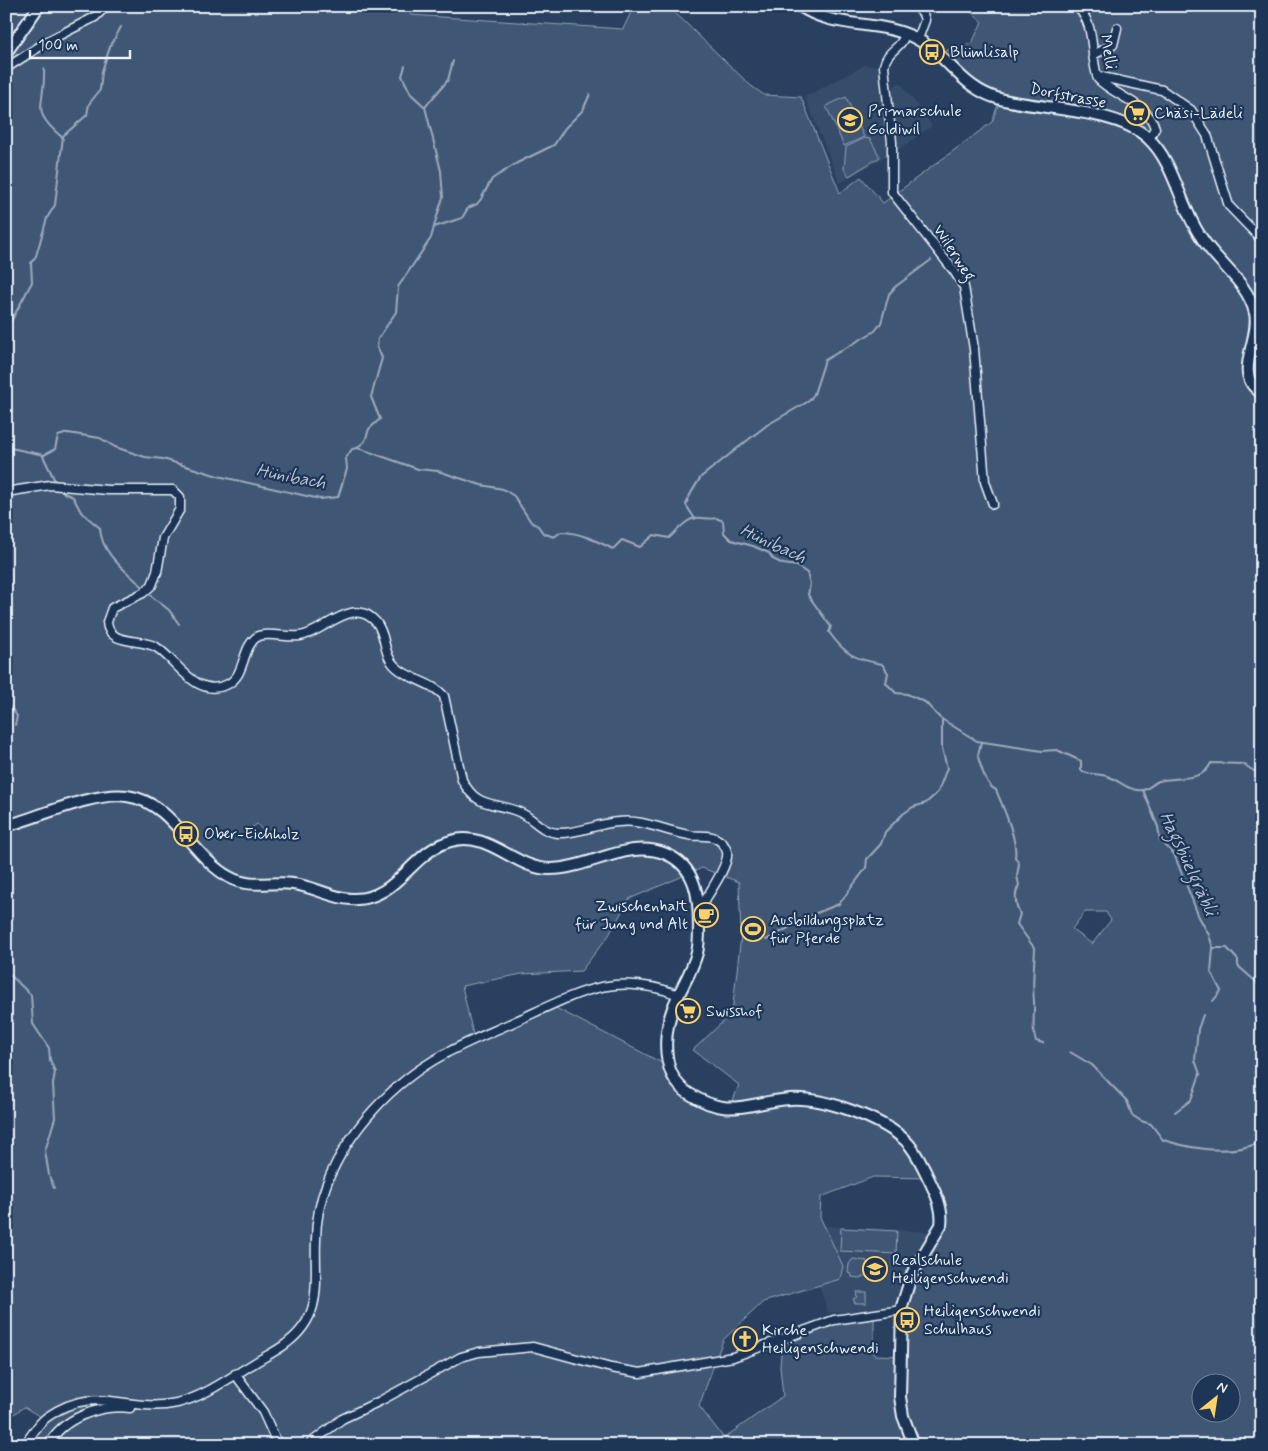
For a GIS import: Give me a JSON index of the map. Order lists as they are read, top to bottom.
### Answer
{
  "streets": {
    "street": ["Melli", "Dorfstrasse", "Wilerweg"]
  },
  "crossings": [
    ["Melli", "Dorfstrasse"],
    ["Dorfstrasse", "Wilerweg"]
  ],
  "water": ["Hünibach", "Hagsbüelgräbli"],
  "places": {
    "bus stop": ["Blümlisalp", "Ober-Eichholz", "Heiligenschwendi Schulhaus"],
    "supermarket": ["Chäsi-Lädeli", "Swisshof"],
    "school or university": ["Primarschule Goldiwil", "Realschule Heiligenschwendi"],
    "cafe": ["Zwischenhalt für Jung und Alt"],
    "sports": ["Ausbildungsplatz für Pferde"],
    "church": ["Kirche Heiligenschwendi"]
  },
  "scale_bar": "100 m",
  "north": "top right"
}
